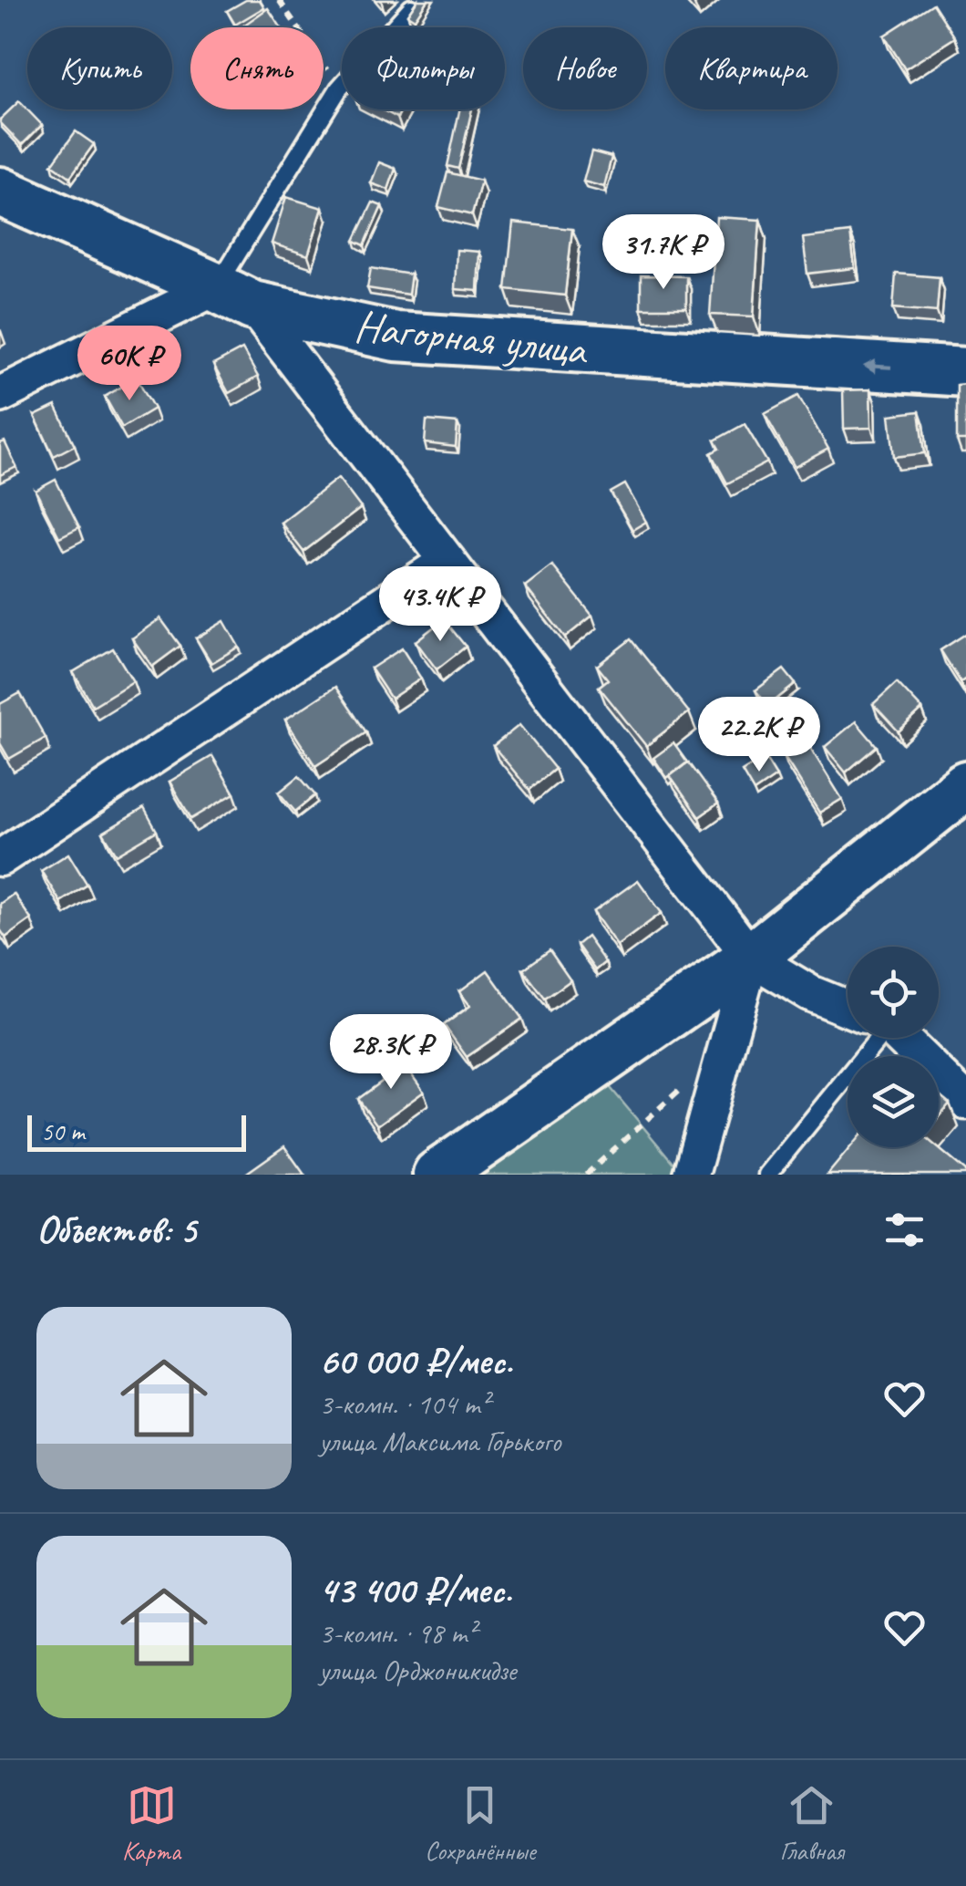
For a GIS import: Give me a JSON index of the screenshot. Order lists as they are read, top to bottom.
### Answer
{
  "streets": {
    "street": ["Нагорная улица"]
  },
  "one_way": ["Нагорная улица"],
  "scale_bar": "50 m",
  "page": {
    "chip": [
      "Купить",
      "Снять",
      "Фильтры",
      "Новое",
      "Квартира"
    ],
    "price": [
      "31.7K ₽",
      "60K ₽",
      "43.4K ₽",
      "22.2K ₽",
      "28.3K ₽"
    ],
    "scale": "50 m",
    "heading": "Объектов: 5",
    "list": [
      {
        "name": "60 000 ₽/мес.",
        "note": "3-комн. · 104 m² · улица Максима Горького"
      },
      {
        "name": "43 400 ₽/мес.",
        "note": "3-комн. · 98 m² · улица Орджоникидзе"
      }
    ],
    "tabs": ["Карта", "Сохранённые", "Главная"]
  }
}
